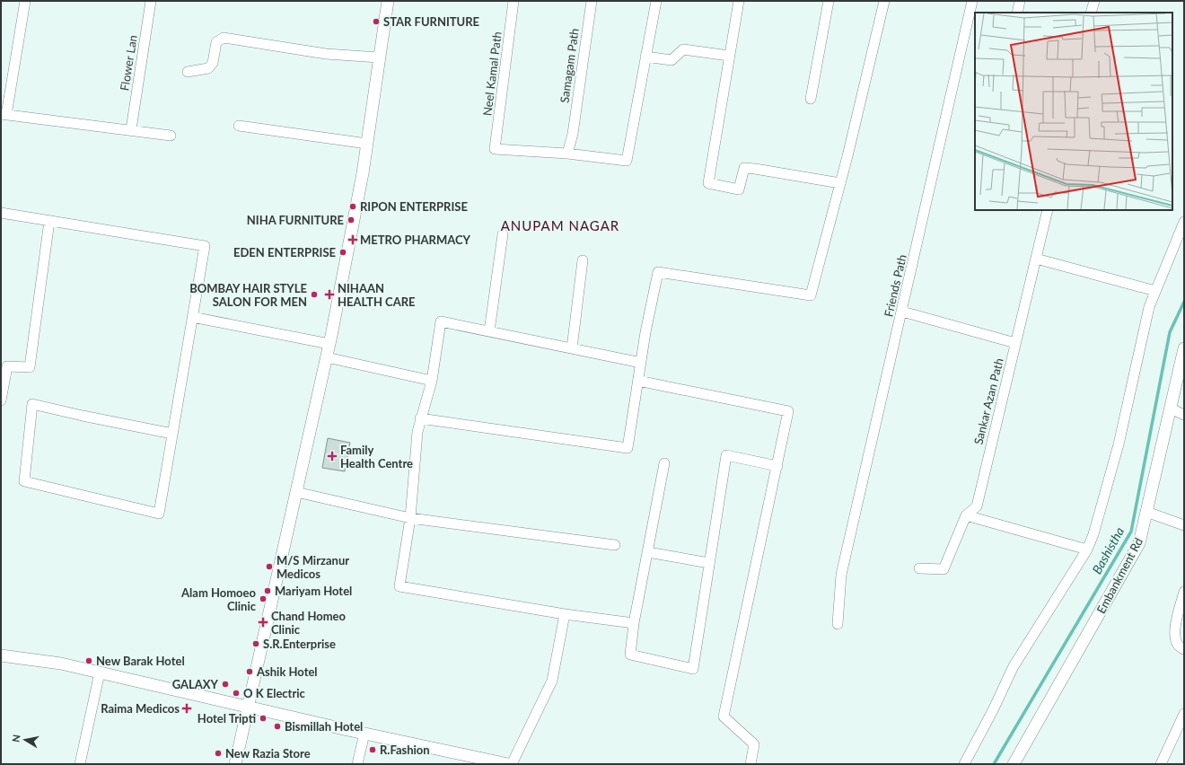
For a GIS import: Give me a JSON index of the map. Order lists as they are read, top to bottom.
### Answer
{
  "streets": {
    "street": [
      "Flower Lan",
      "Samagam Path",
      "Neel Kamal Path",
      "Friends Path",
      "Sankar Azan Path",
      "Embankment Rd"
    ]
  },
  "crossings": [
    ["Samagam Path", "Neel Kamal Path"]
  ],
  "districts": ["ANUPAM NAGAR"],
  "water": ["Bashistha"],
  "places": {
    "other": [
      "STAR FURNITURE",
      "RIPON ENTERPRISE",
      "NIHA FURNITURE",
      "EDEN ENTERPRISE",
      "BOMBAY HAIR STYLE SALON FOR MEN",
      "M/S Mirzanur Medicos",
      "Mariyam Hotel",
      "Alam Homoeo Clinic",
      "S.R.Enterprise",
      "New Barak Hotel",
      "Ashik Hotel",
      "GALAXY",
      "O K Electric",
      "Hotel Tripti",
      "Bismillah Hotel",
      "R.Fashion",
      "New Razia Store"
    ],
    "health": [
      "METRO PHARMACY",
      "NIHAAN HEALTH CARE",
      "Family Health Centre",
      "Chand Homeo Clinic",
      "Raima Medicos"
    ]
  },
  "north": "left"
}
